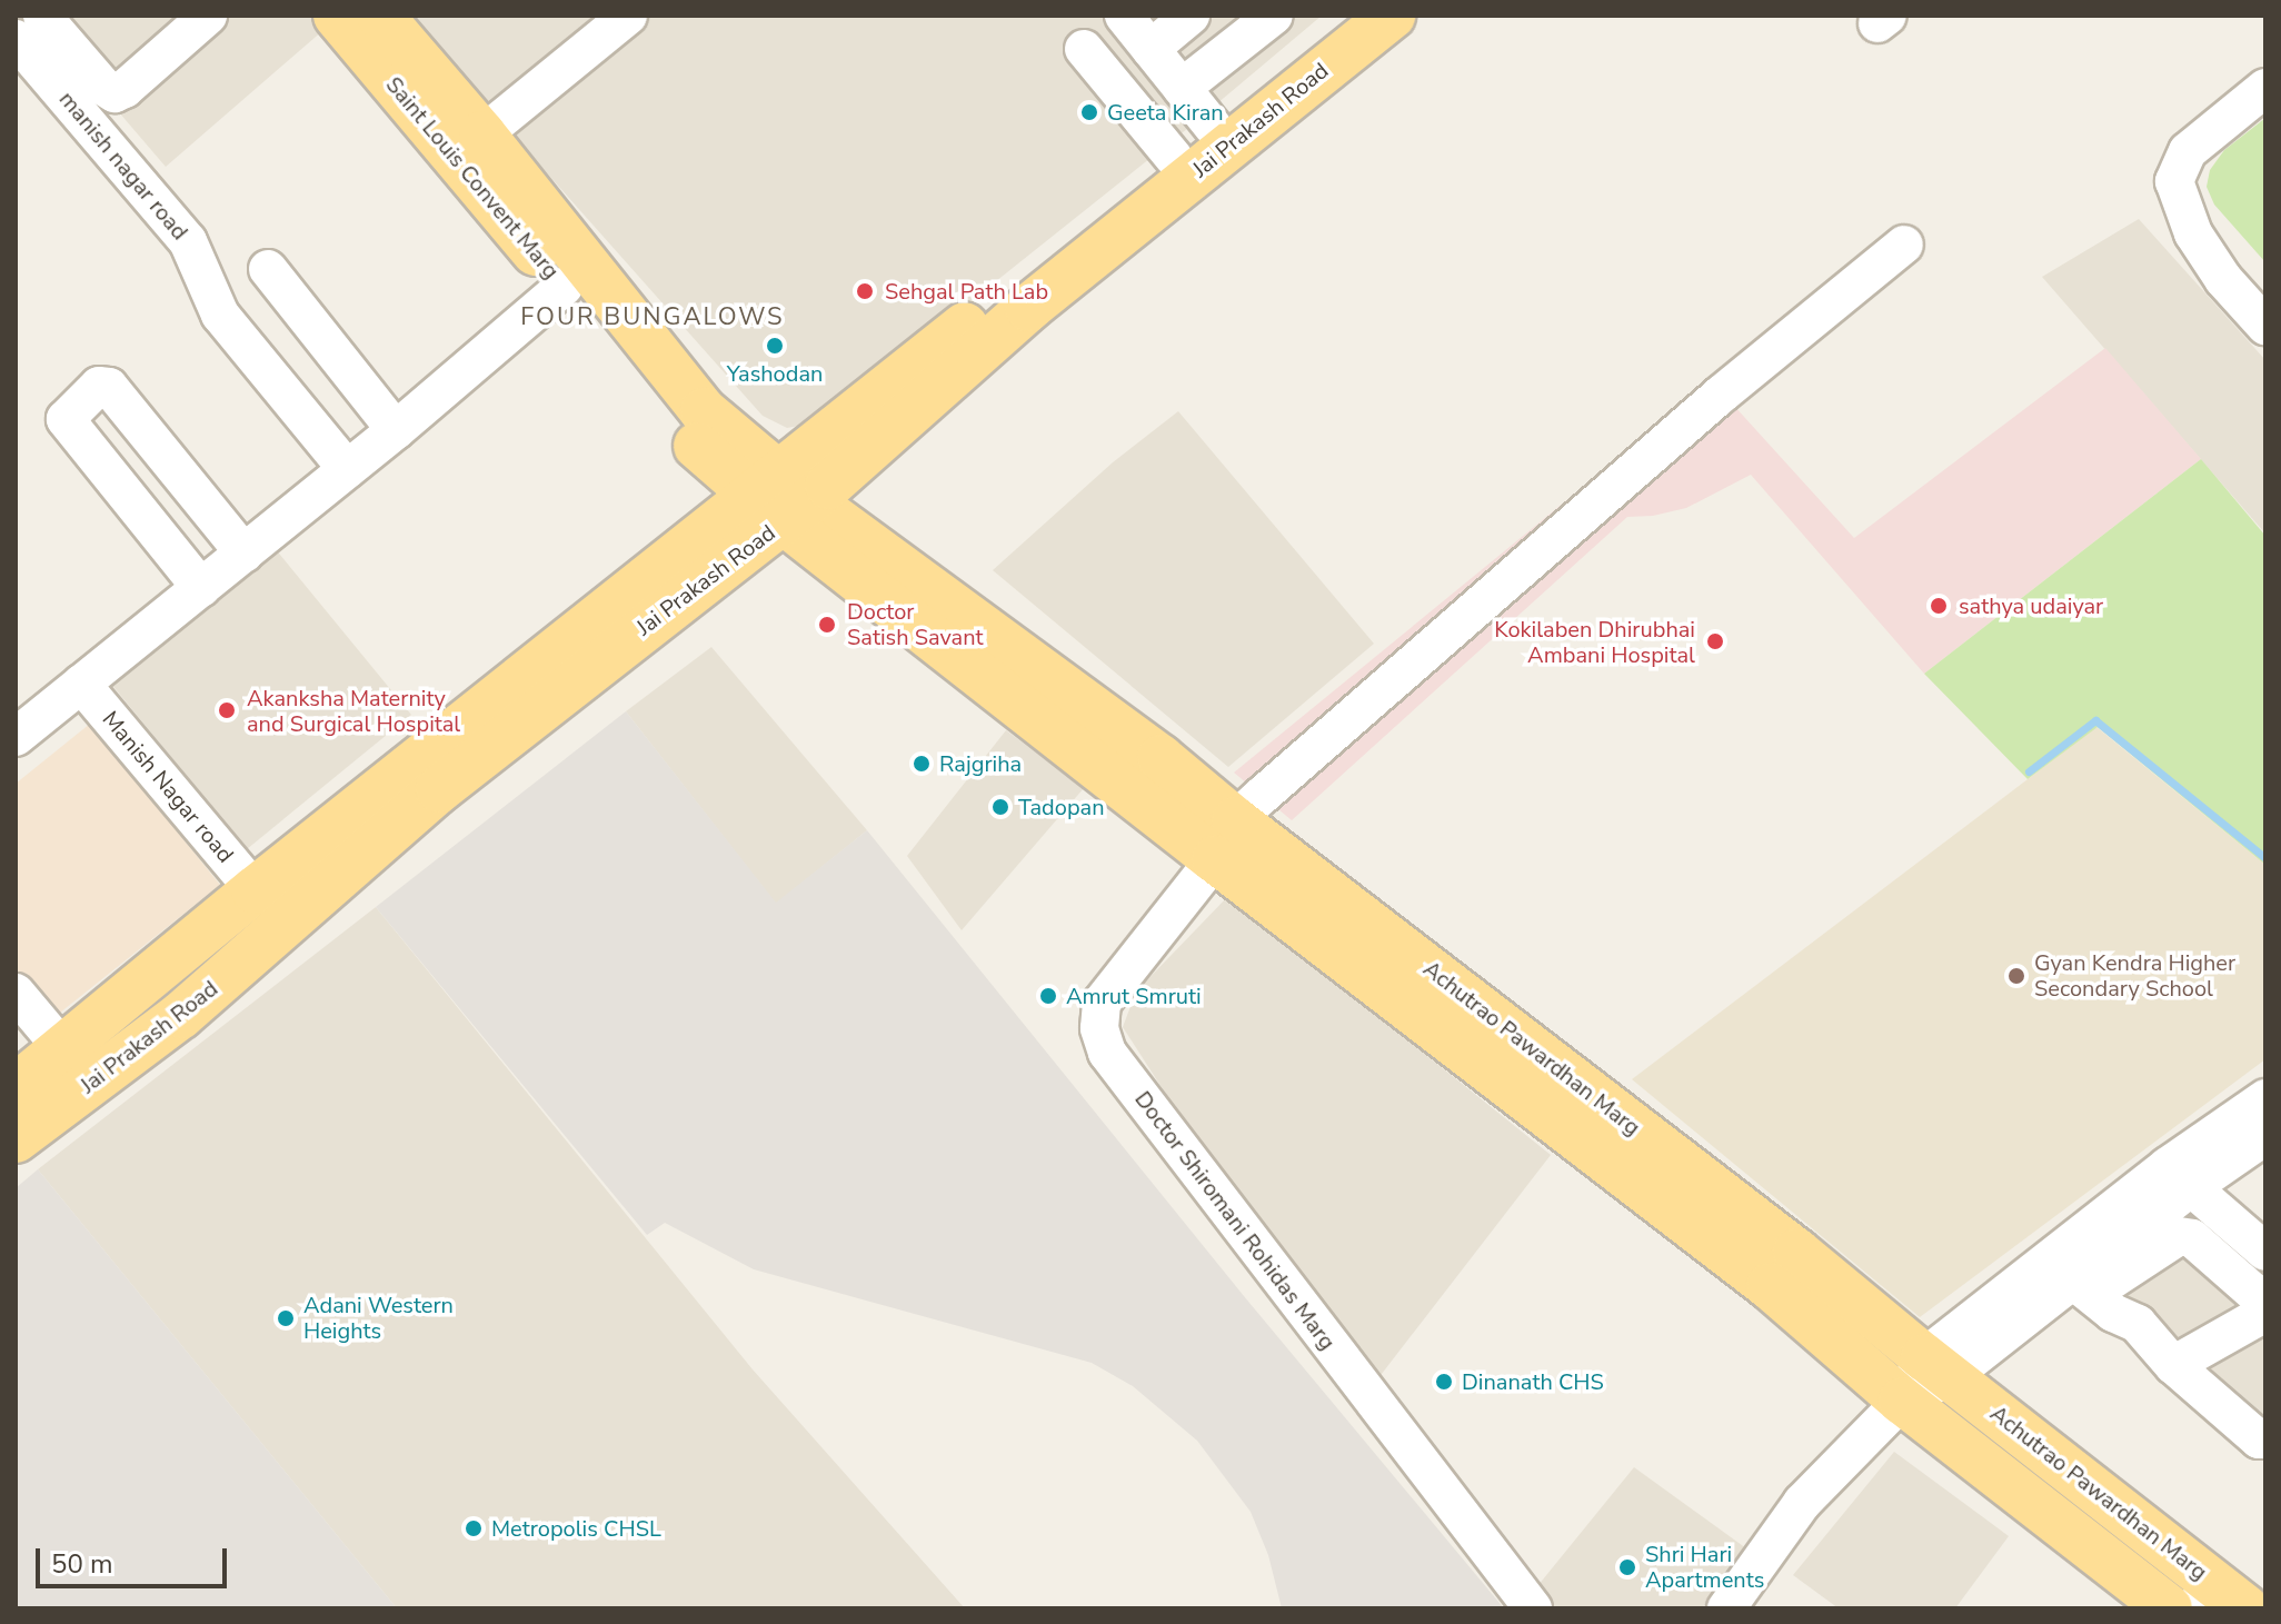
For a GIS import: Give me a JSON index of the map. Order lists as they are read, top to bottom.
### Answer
{
  "streets": {
    "main road": ["Jai Prakash Road", "Saint Louis Convent Marg", "Achutrao Pawardhan Marg"],
    "street": ["manish nagar road", "Manish Nagar road", "Doctor Shiromani Rohidas Marg"]
  },
  "crossings": [
    ["Jai Prakash Road", "Saint Louis Convent Marg"],
    ["Jai Prakash Road", "Manish Nagar road"],
    ["Jai Prakash Road", "Achutrao Pawardhan Marg"],
    ["Saint Louis Convent Marg", "Achutrao Pawardhan Marg"],
    ["Achutrao Pawardhan Marg", "Doctor Shiromani Rohidas Marg"]
  ],
  "districts": ["FOUR BUNGALOWS"],
  "places": [
    "Geeta Kiran",
    "Sehgal Path Lab",
    "Yashodan",
    "sathya udaiyar",
    "Doctor Satish Savant",
    "Kokilaben Dhirubhai Ambani Hospital",
    "Akanksha Maternity and Surgical Hospital",
    "Rajgriha",
    "Tadopan",
    "Gyan Kendra Higher Secondary School",
    "Amrut Smruti",
    "Adani Western Heights",
    "Dinanath CHS",
    "Metropolis CHSL",
    "Shri Hari Apartments"
  ],
  "scale_bar": "50 m"
}
